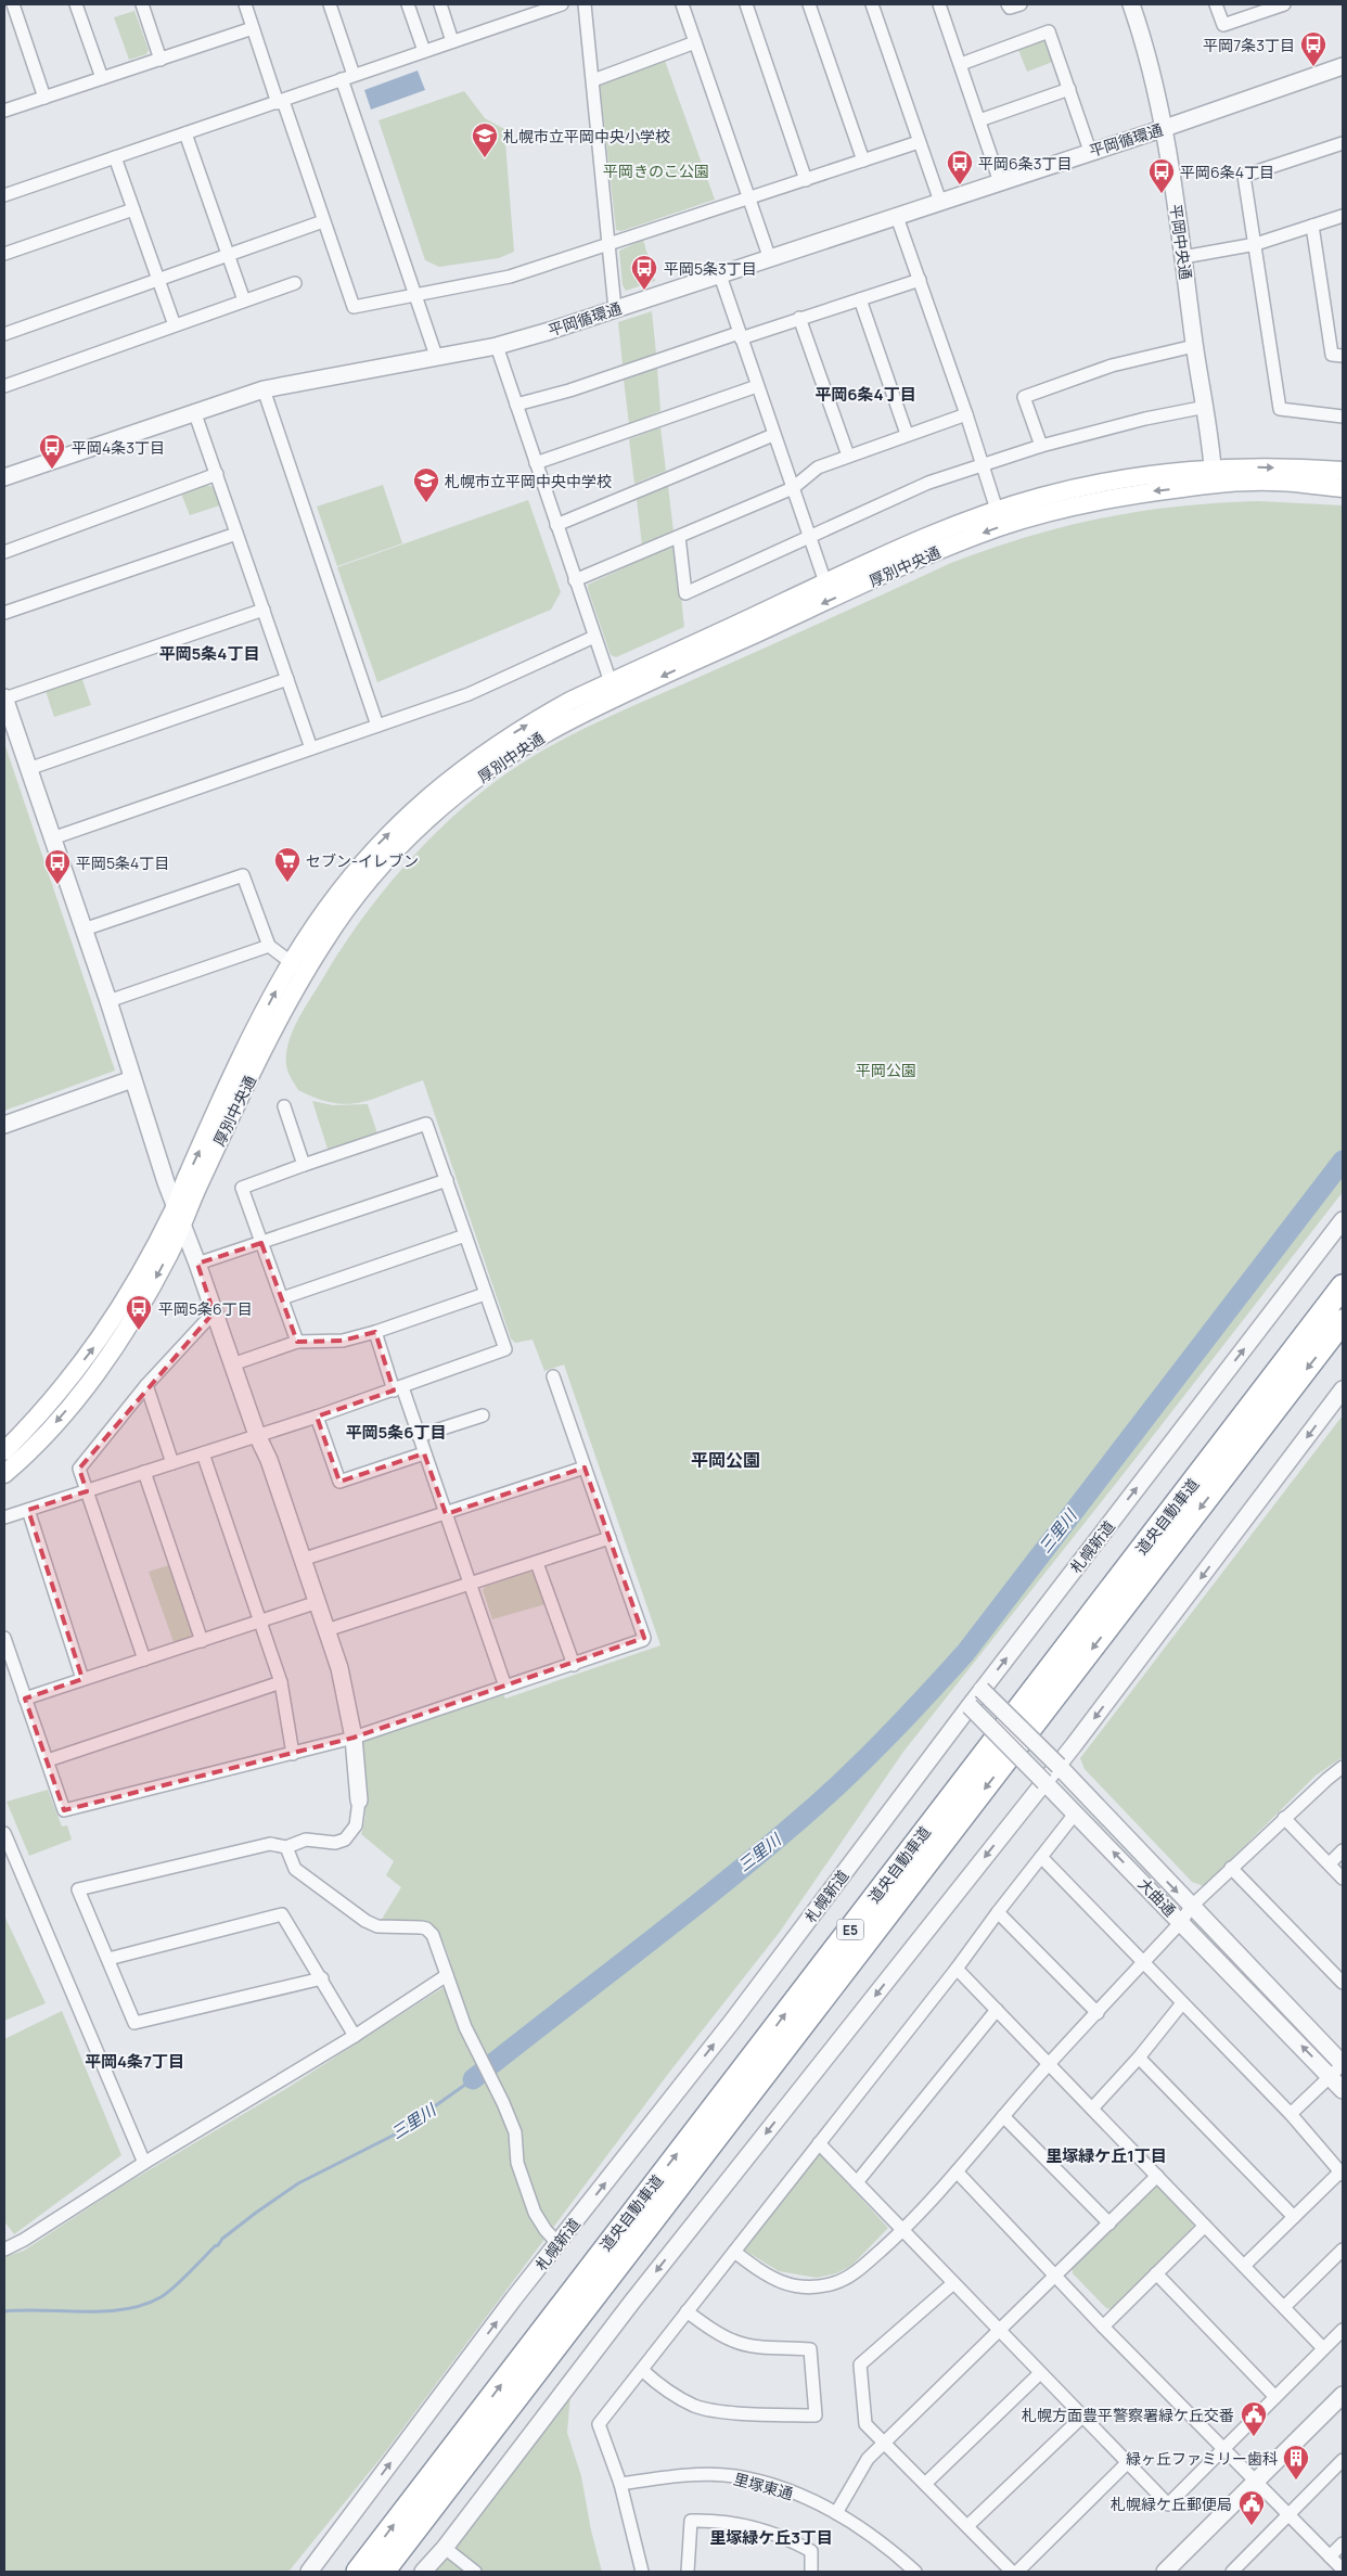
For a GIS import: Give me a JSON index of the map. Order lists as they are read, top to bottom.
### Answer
{
  "streets": {
    "highway": ["道央自動車道", "E5"],
    "main road": ["厚別中央通"],
    "street": [
      "平岡循環通",
      "平岡中央通",
      "札幌新道",
      "大曲通",
      "里塚東通"
    ]
  },
  "crossings": [
    ["平岡循環通", "平岡中央通"],
    ["平岡中央通", "厚別中央通"],
    ["札幌新道", "大曲通"]
  ],
  "districts": [
    "平岡6条4丁目",
    "平岡5条4丁目",
    "平岡5条6丁目",
    "平岡公園",
    "平岡4条7丁目",
    "里塚緑ケ丘1丁目",
    "里塚緑ケ丘3丁目"
  ],
  "water": ["三里川"],
  "parks": ["平岡きのこ公園", "平岡公園"],
  "places": {
    "bus stop": [
      "平岡7条3丁目",
      "平岡6条3丁目",
      "平岡6条4丁目",
      "平岡5条3丁目",
      "平岡4条3丁目",
      "平岡5条4丁目",
      "平岡5条6丁目"
    ],
    "school or university": ["札幌市立平岡中央小学校", "札幌市立平岡中央中学校"],
    "supermarket": ["セブン-イレブン"],
    "public building": ["札幌方面豊平警察署緑ケ丘交番", "札幌緑ケ丘郵便局"],
    "building": ["緑ヶ丘ファミリー歯科"]
  }
}
